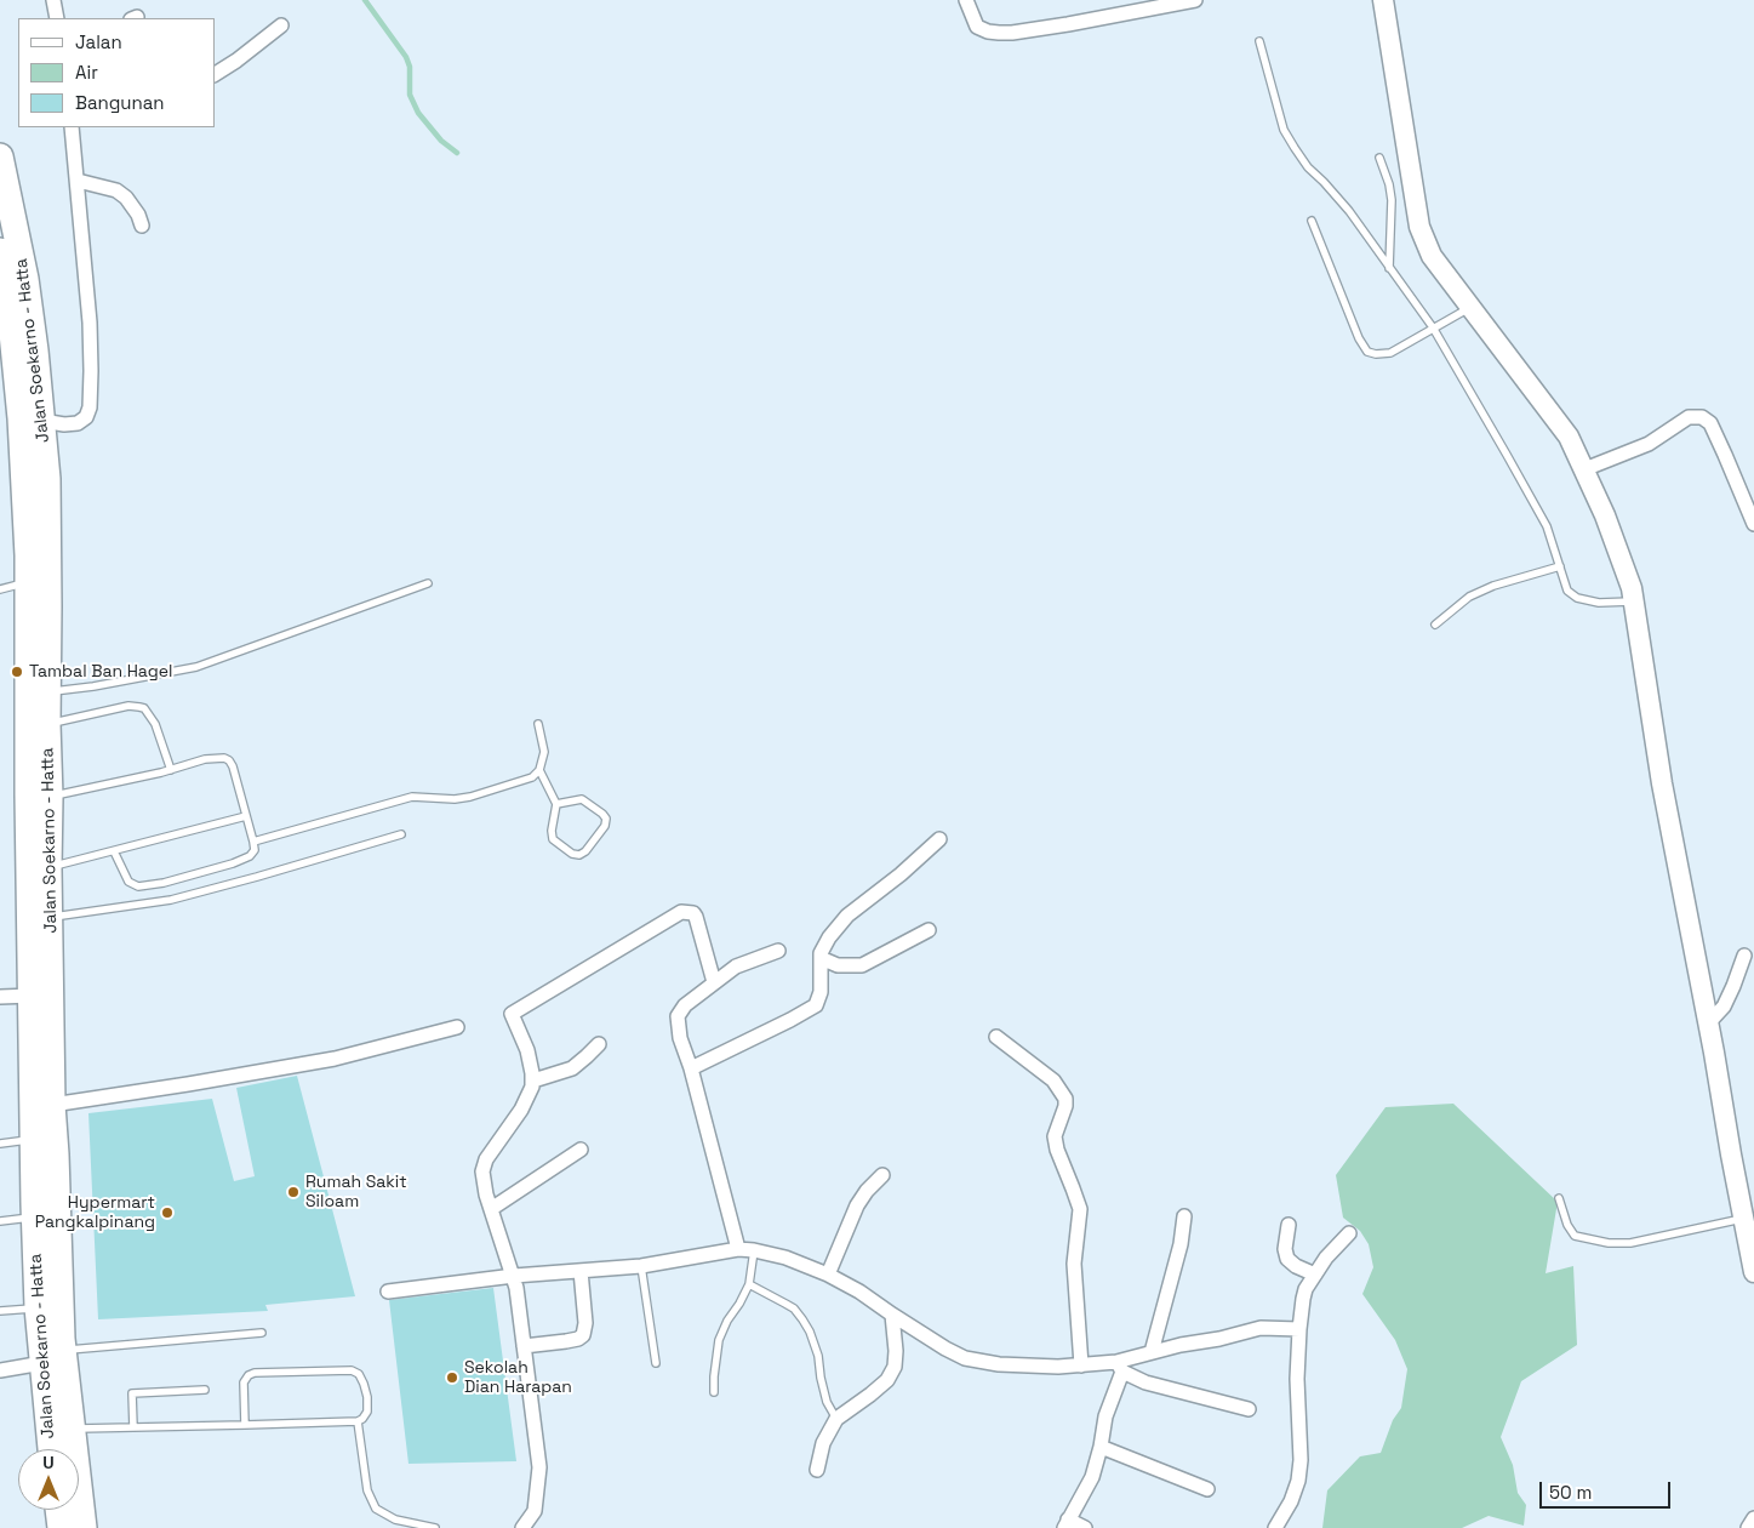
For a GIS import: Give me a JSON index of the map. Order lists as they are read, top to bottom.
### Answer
{
  "streets": {
    "highway": ["Jalan Soekarno - Hatta"]
  },
  "places": [
    "Tambal Ban Hagel",
    "Rumah Sakit Siloam",
    "Hypermart Pangkalpinang",
    "Sekolah Dian Harapan"
  ],
  "legend": ["Jalan", "Air", "Bangunan"],
  "scale_bar": "50 m",
  "north": "top"
}
